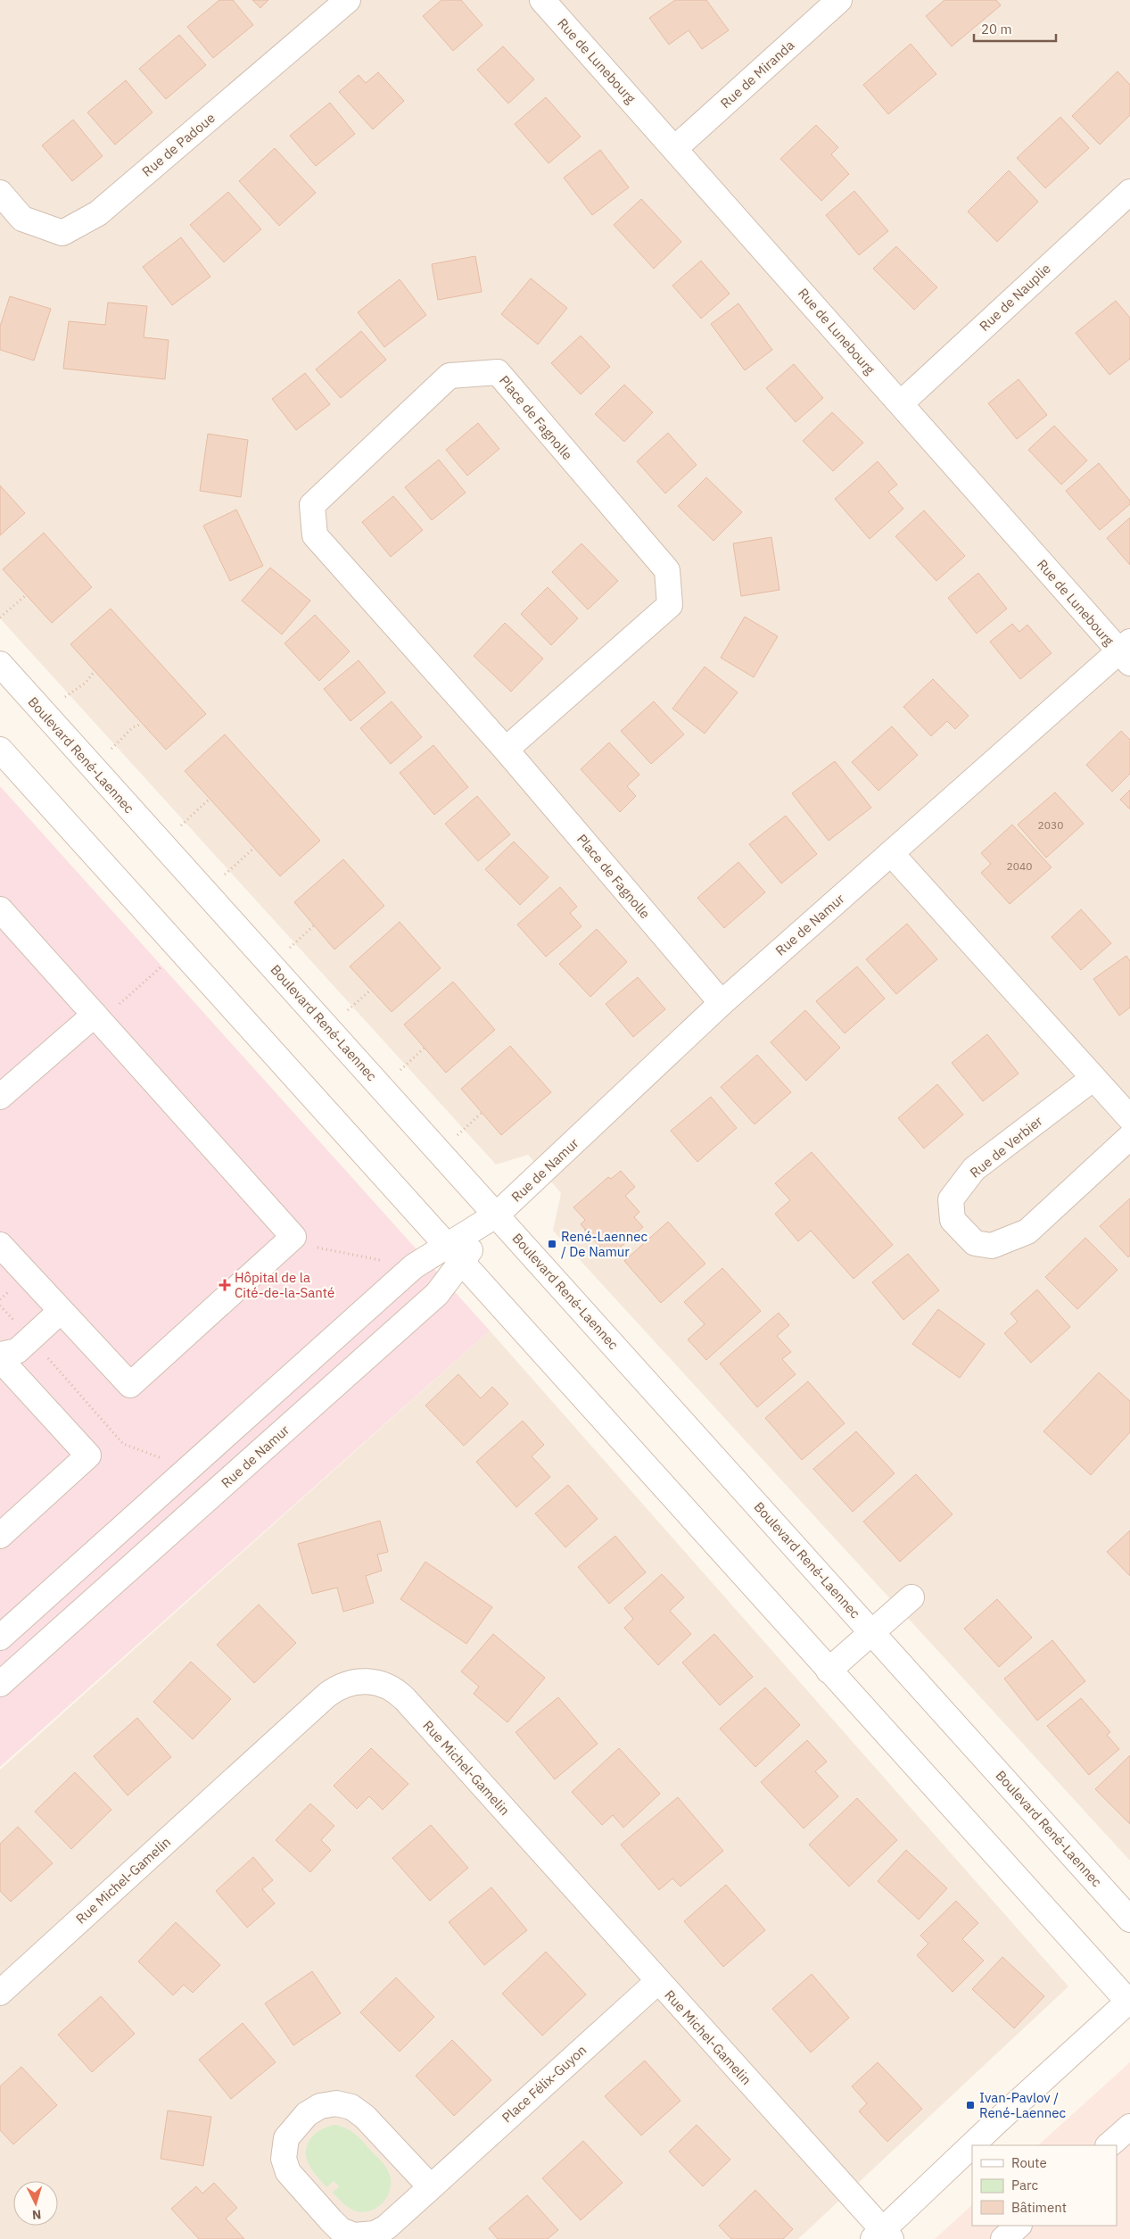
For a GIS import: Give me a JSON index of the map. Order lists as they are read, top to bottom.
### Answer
{
  "streets": {
    "street": [
      "Rue de Lunebourg",
      "Rue de Miranda",
      "Rue de Padoue",
      "Rue de Nauplie",
      "Place de Fagnolle",
      "Boulevard René-Laennec",
      "Rue de Namur",
      "Rue de Verbier",
      "Rue Michel-Gamelin",
      "Place Félix-Guyon"
    ]
  },
  "crossings": [
    ["Rue de Lunebourg", "Rue de Miranda"],
    ["Rue de Lunebourg", "Rue de Nauplie"],
    ["Rue de Lunebourg", "Rue de Namur"],
    ["Place de Fagnolle", "Rue de Namur"],
    ["Boulevard René-Laennec", "Rue de Namur"],
    ["Rue Michel-Gamelin", "Place Félix-Guyon"]
  ],
  "places": {
    "transit": ["René-Laennec / De Namur", "Ivan-Pavlov / René-Laennec"],
    "health": ["Hôpital de la Cité-de-la-Santé"]
  },
  "house_numbers": ["2030", "2040"],
  "legend": ["Route", "Parc", "Bâtiment"],
  "scale_bar": "20 m",
  "north": "bottom"
}
